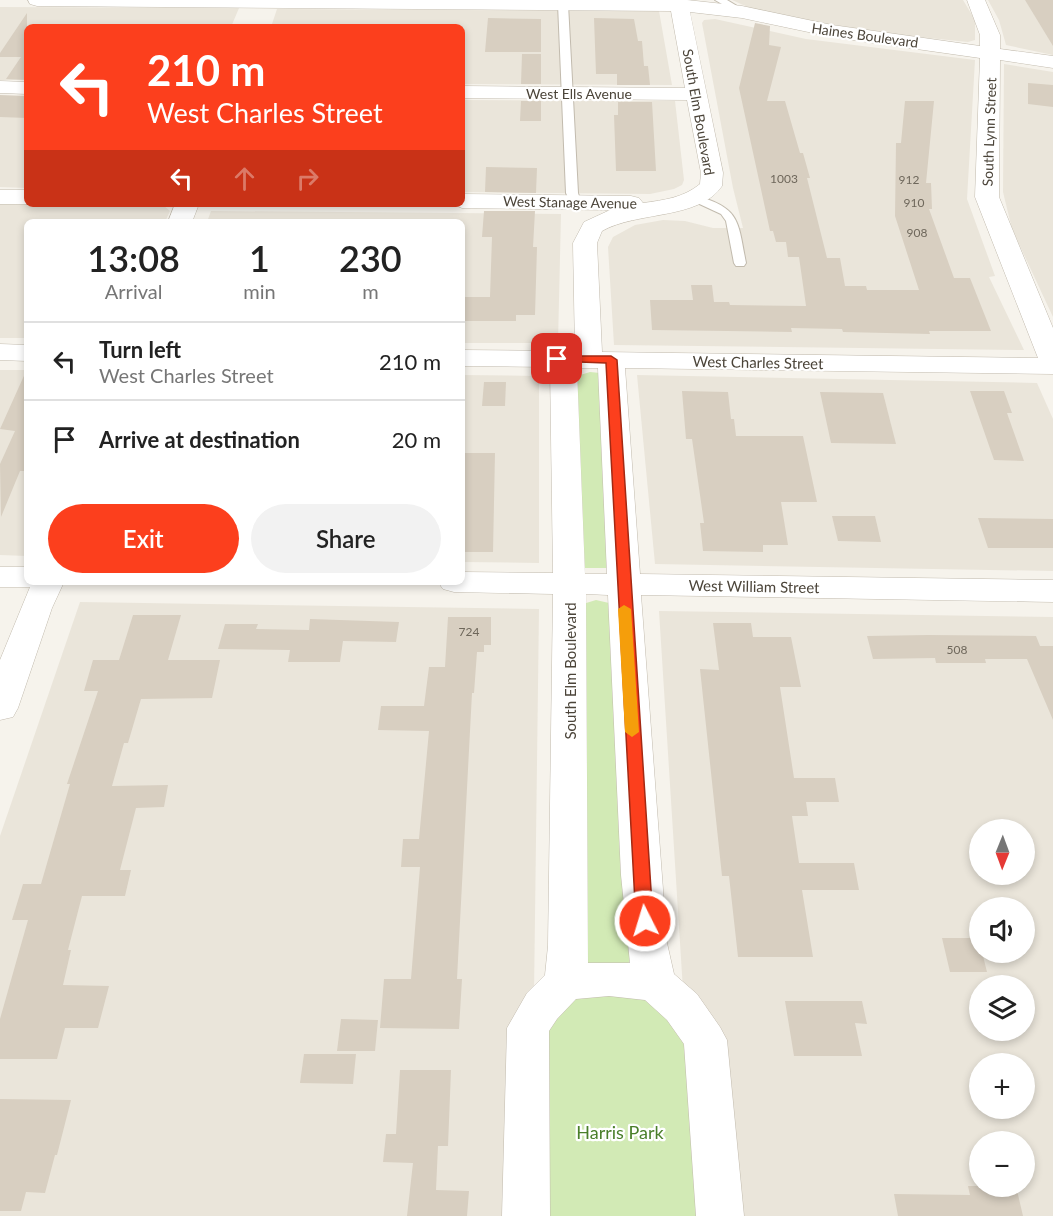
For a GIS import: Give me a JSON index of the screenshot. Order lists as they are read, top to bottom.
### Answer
{
  "streets": {
    "street": [
      "Haines Boulevard",
      "West Ells Avenue",
      "South Elm Boulevard",
      "South Lynn Street",
      "West Stanage Avenue",
      "West Charles Street",
      "West William Street"
    ]
  },
  "crossings": [
    ["Haines Boulevard", "South Elm Boulevard"],
    ["Haines Boulevard", "South Lynn Street"],
    ["West Ells Avenue", "South Elm Boulevard"],
    ["South Elm Boulevard", "West Stanage Avenue"],
    ["South Elm Boulevard", "West Charles Street"],
    ["South Elm Boulevard", "West William Street"]
  ],
  "parks": ["Harris Park"],
  "house_numbers": [
    "1003",
    "912",
    "910",
    "908",
    "724",
    "508"
  ],
  "north": "bottom",
  "page": {
    "turn": ["210 m", "West Charles Street"],
    "eta": [
      "13:08",
      "Arrival",
      "1",
      "min",
      "230",
      "m"
    ],
    "list": [
      {
        "name": "Turn left",
        "note": "West Charles Street",
        "value": "210 m"
      },
      {
        "name": "Arrive at destination",
        "value": "20 m"
      }
    ],
    "buttons": ["Exit", "Share"],
    "map_buttons": ["+", "−"]
  }
}
